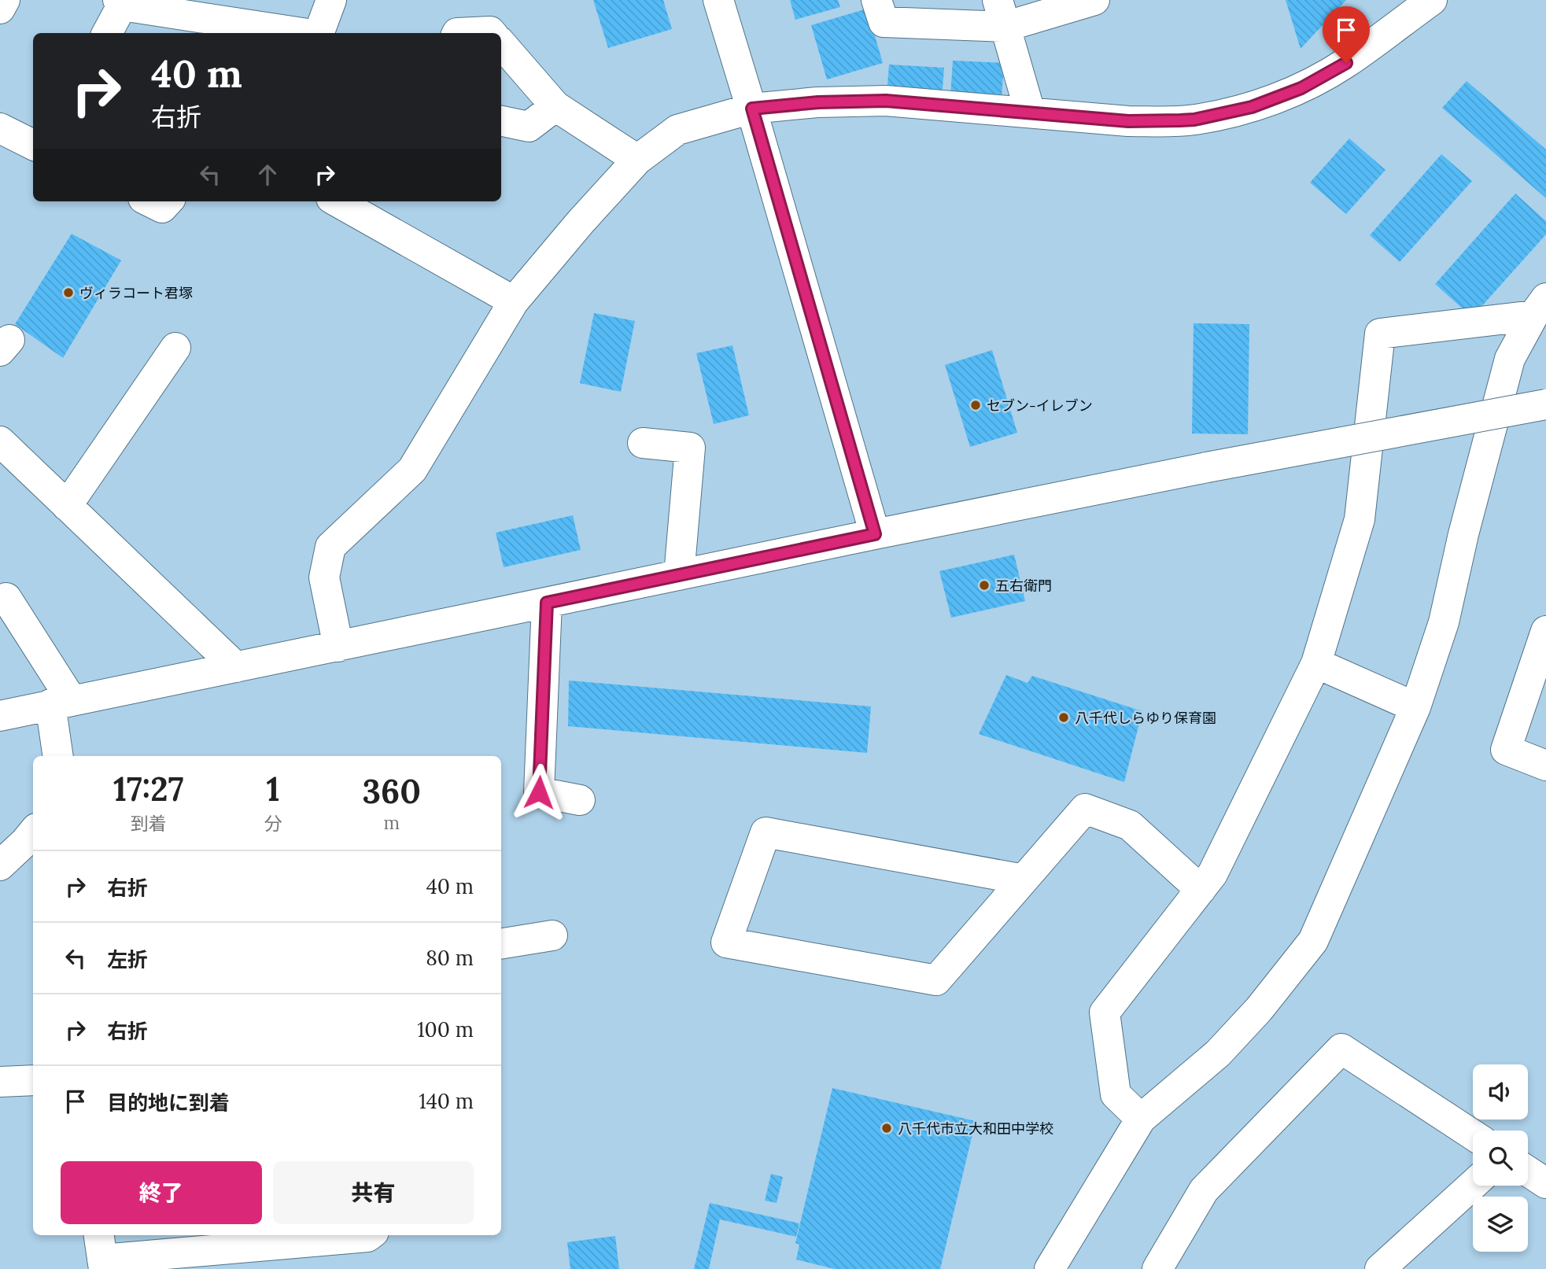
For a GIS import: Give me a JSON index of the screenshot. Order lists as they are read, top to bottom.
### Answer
{
  "places": [
    "ヴィラコート君塚",
    "セブン-イレブン",
    "五右衛門",
    "八千代しらゆり保育園",
    "八千代市立大和田中学校"
  ],
  "page": {
    "turn": ["40 m", "右折"],
    "eta": [
      "17:27",
      "到着",
      "1",
      "分",
      "360",
      "m"
    ],
    "list": [
      {
        "name": "右折",
        "value": "40 m"
      },
      {
        "name": "左折",
        "value": "80 m"
      },
      {
        "name": "右折",
        "value": "100 m"
      },
      {
        "name": "目的地に到着",
        "value": "140 m"
      }
    ],
    "buttons": ["終了", "共有"]
  }
}
